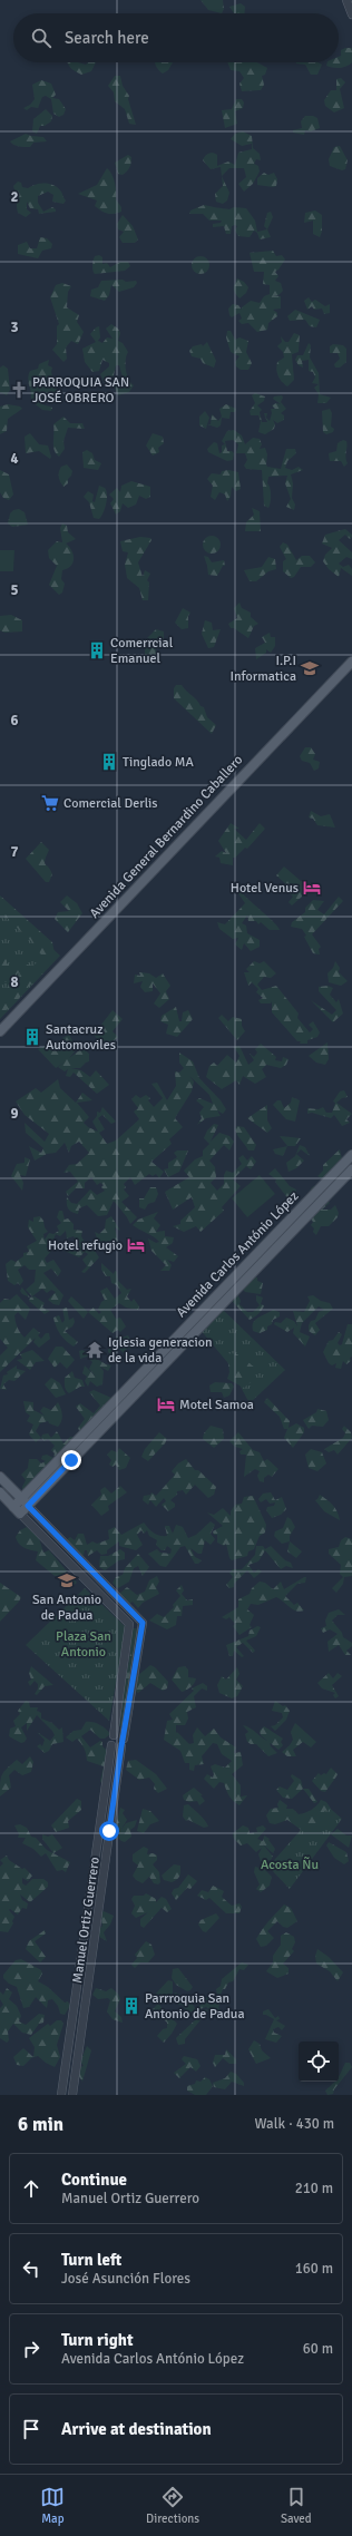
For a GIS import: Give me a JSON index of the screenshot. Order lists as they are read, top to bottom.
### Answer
{
  "streets": {
    "main road": ["Avenida General Bernardino Caballero", "Avenida Carlos António López"],
    "street": ["Manuel Ortiz Guerrero"]
  },
  "parks": ["Plaza San Antonio", "Acosta Ñu"],
  "places": {
    "church": ["PARROQUIA SAN JOSÉ OBRERO"],
    "building": [
      "Comerrcial Emanuel",
      "Tinglado MA",
      "Santacruz Automoviles",
      "Parrroquia San Antonio de Padua"
    ],
    "school or university": ["I.P.I Informatica", "San Antonio de Padua"],
    "supermarket": ["Comercial Derlis"],
    "hotel": ["Hotel Venus", "Hotel refugio", "Motel Samoa"],
    "temple": ["Iglesia generacion de la vida"]
  },
  "page": {
    "search": "Search here",
    "heading": ["6 min", "Walk · 430 m"],
    "list": [
      ["Continue", "Manuel Ortiz Guerrero", "210 m"],
      ["Turn left", "José Asunción Flores", "160 m"],
      ["Turn right", "Avenida Carlos António López", "60 m"],
      "Arrive at destination"
    ],
    "nav": ["Map", "Directions", "Saved"]
  },
  "grid": {
    "rows": [
      "2",
      "3",
      "4",
      "5",
      "6",
      "7",
      "8",
      "9"
    ]
  }
}
